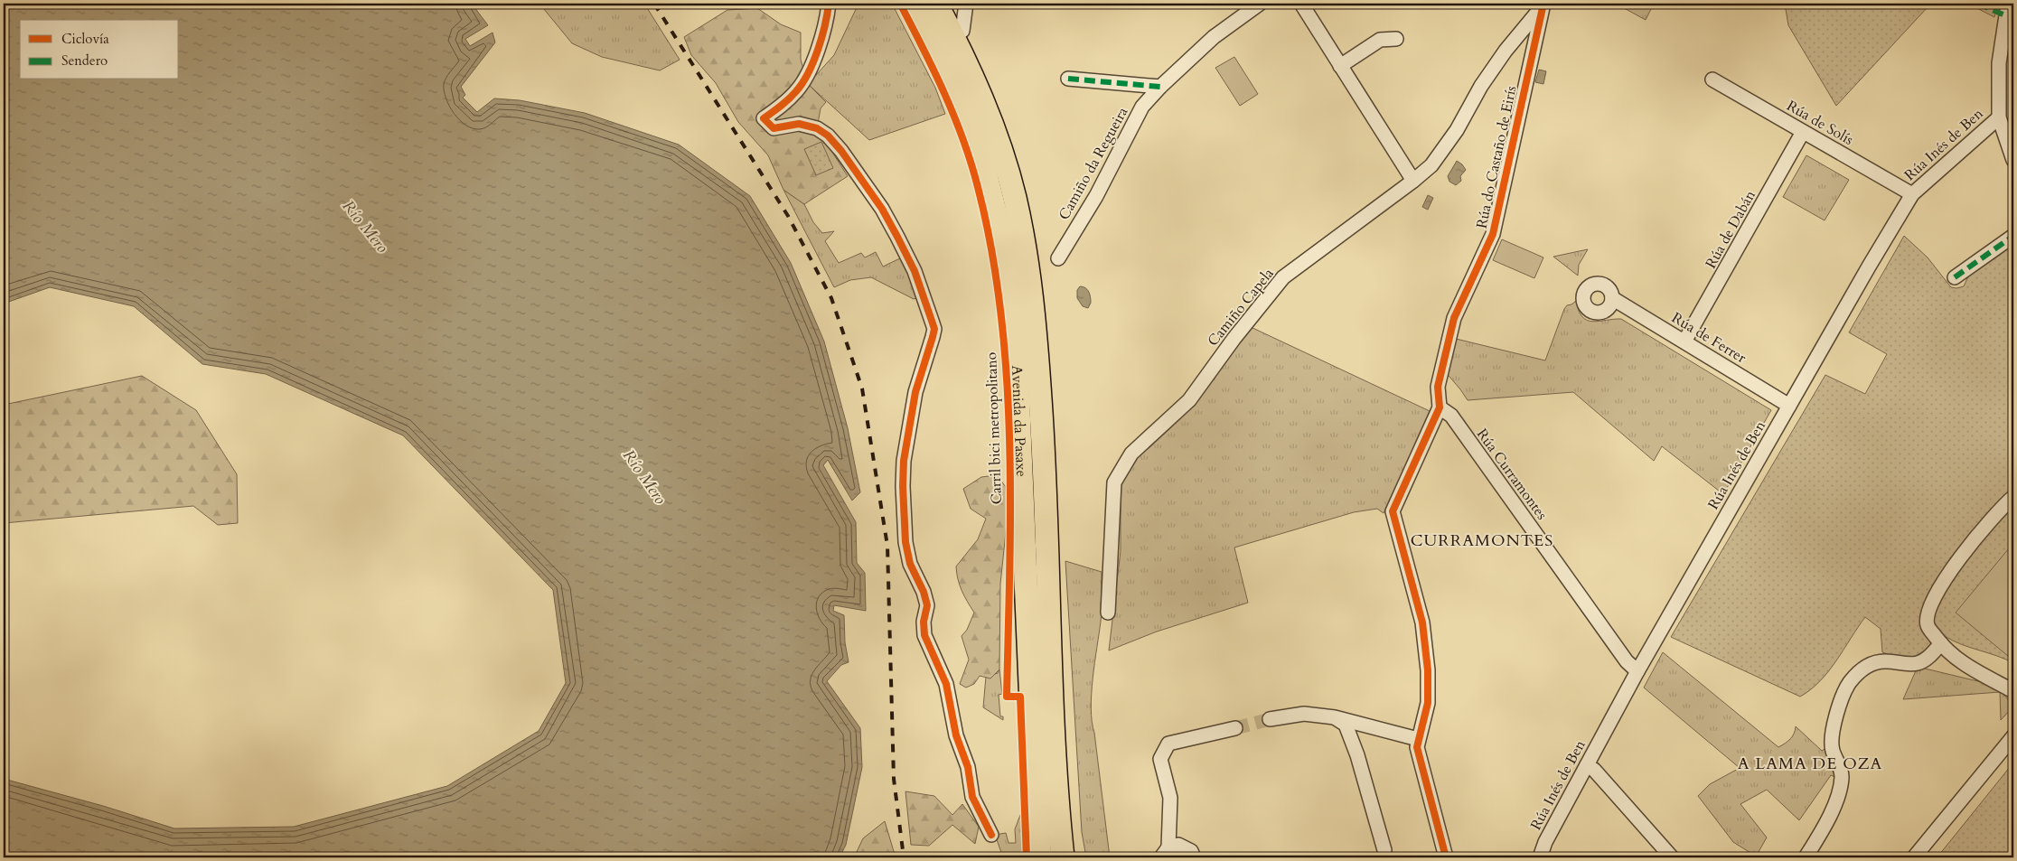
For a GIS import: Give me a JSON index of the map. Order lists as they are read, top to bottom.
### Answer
{
  "streets": {
    "main road": ["Avenida da Pasaxe"],
    "street": [
      "Rúa de Solís",
      "Rúa Inés de Ben",
      "Rúa do Castaño de Eirís",
      "Camiño da Regueira",
      "Rúa de Dabán",
      "Camiño Capela",
      "Rúa de Ferrer",
      "Rúa Curramontes"
    ],
    "cycle path": ["Carril bici metropolitano"]
  },
  "crossings": [
    ["Rúa de Solís", "Rúa Inés de Ben"],
    ["Rúa de Solís", "Rúa de Dabán"],
    ["Rúa Inés de Ben", "Rúa de Ferrer"],
    ["Rúa Inés de Ben", "Rúa Curramontes"],
    ["Rúa do Castaño de Eirís", "Camiño Capela"],
    ["Rúa do Castaño de Eirís", "Rúa Curramontes"],
    ["Rúa de Dabán", "Rúa de Ferrer"]
  ],
  "districts": ["CURRAMONTES", "A LAMA DE OZA"],
  "water": ["Río Mero"],
  "legend": ["Ciclovía", "Sendero"]
}
